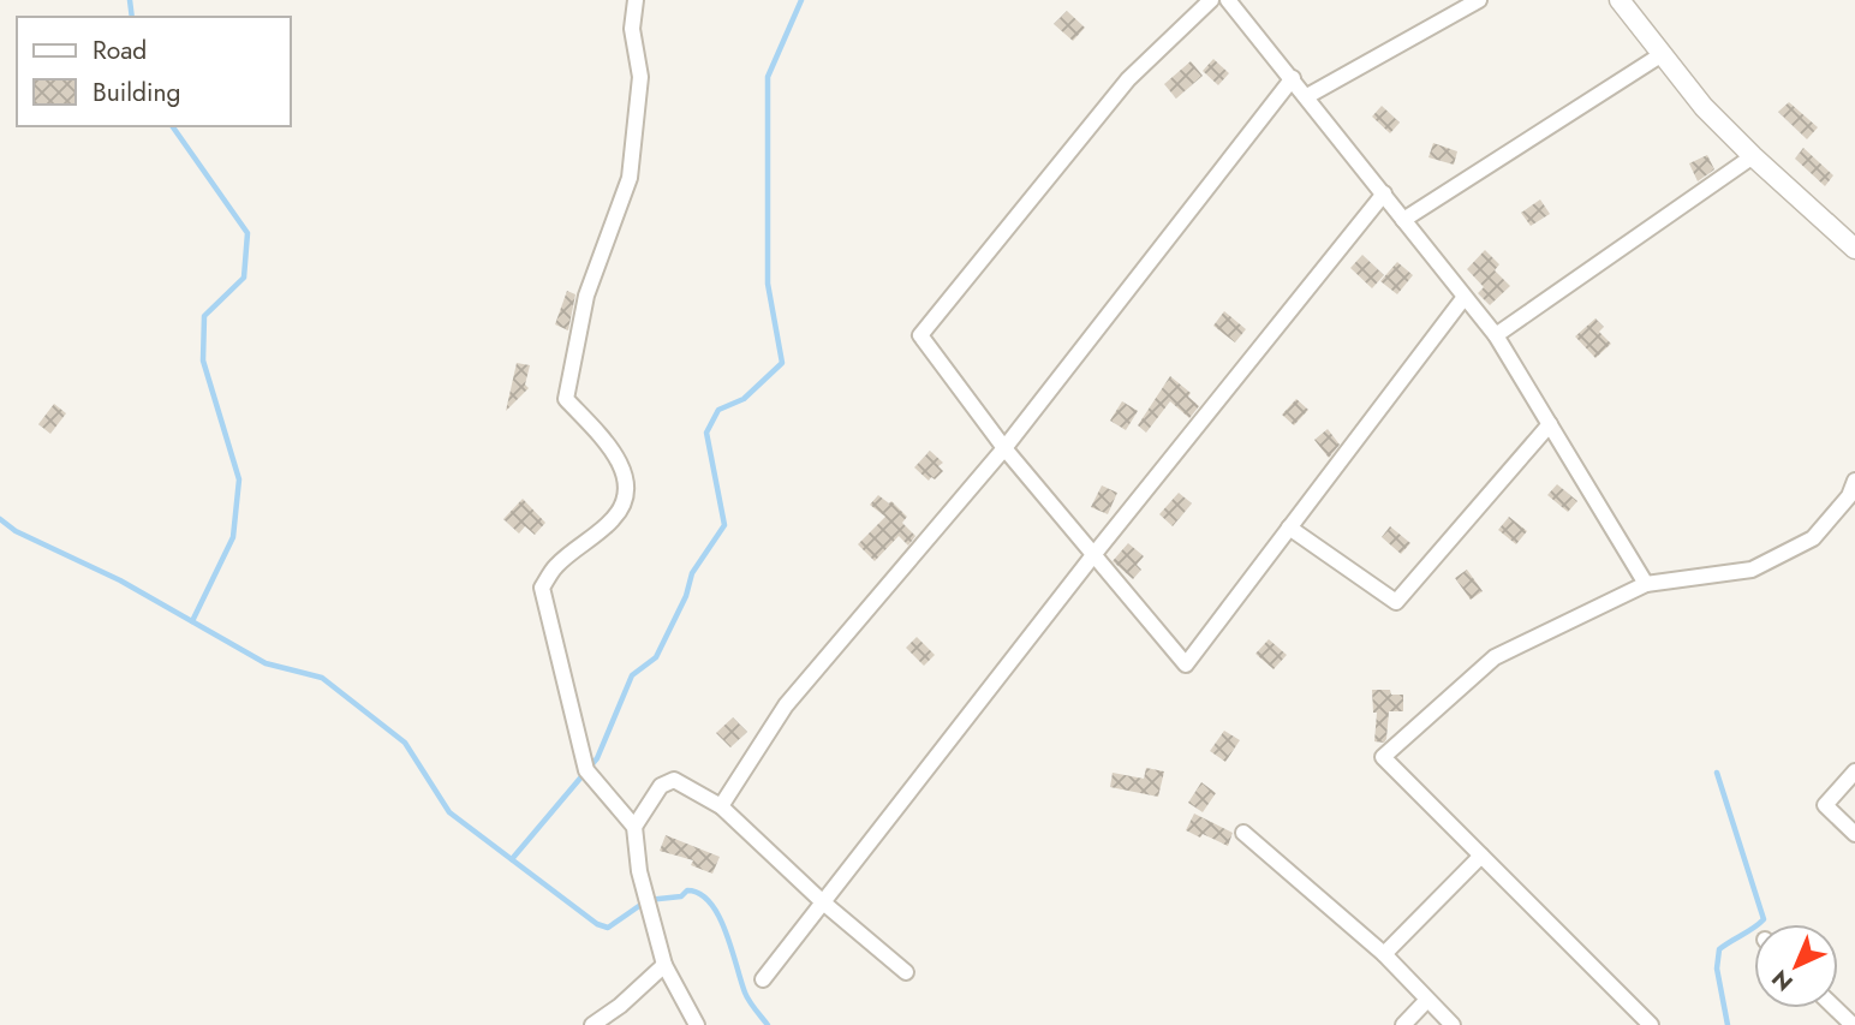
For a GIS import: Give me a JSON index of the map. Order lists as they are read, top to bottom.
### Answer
{
  "legend": ["Road", "Building"],
  "north": "bottom left"
}
